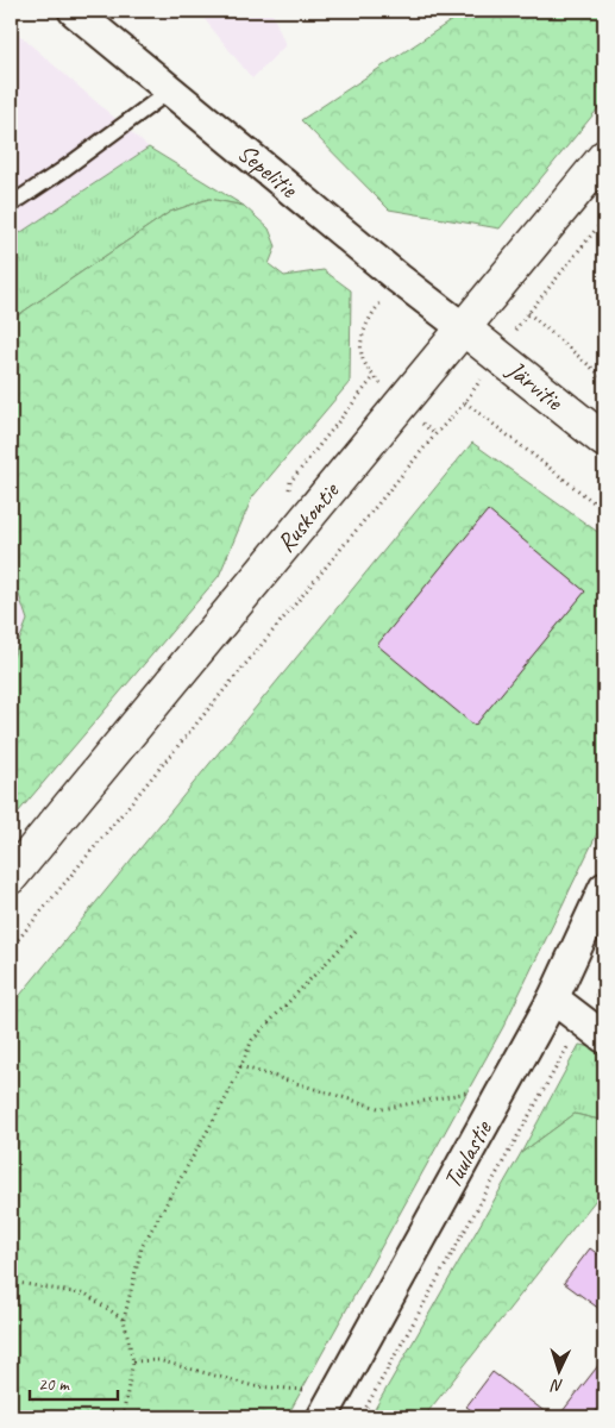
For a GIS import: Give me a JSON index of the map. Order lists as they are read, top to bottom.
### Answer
{
  "streets": {
    "main road": ["Järvitie", "Ruskontie"],
    "street": ["Sepelitie", "Tuulastie"]
  },
  "crossings": [
    ["Sepelitie", "Järvitie"],
    ["Sepelitie", "Ruskontie"],
    ["Järvitie", "Ruskontie"]
  ],
  "scale_bar": "20 m",
  "north": "bottom"
}
